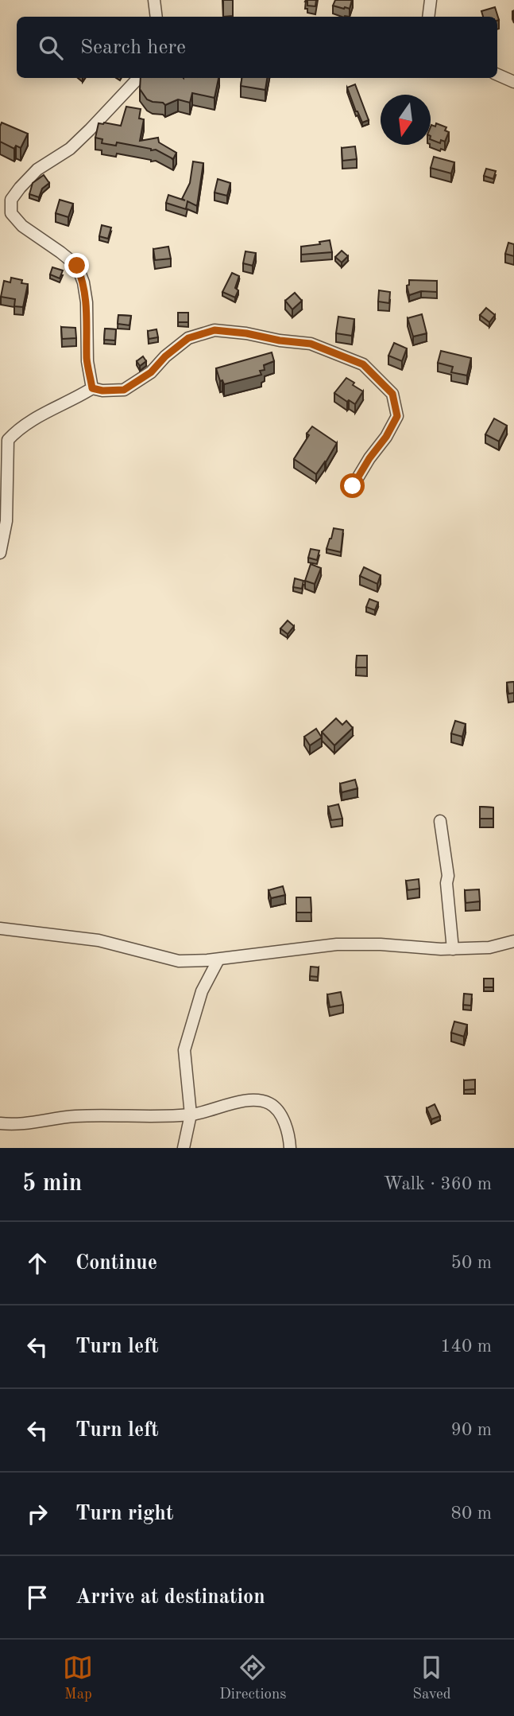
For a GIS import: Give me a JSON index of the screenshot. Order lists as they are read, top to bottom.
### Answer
{
  "north": "bottom",
  "page": {
    "search": "Search here",
    "heading": ["5 min", "Walk · 360 m"],
    "list": [
      ["Continue", "50 m"],
      ["Turn left", "140 m"],
      ["Turn left", "90 m"],
      ["Turn right", "80 m"],
      "Arrive at destination"
    ],
    "nav": ["Map", "Directions", "Saved"]
  }
}
